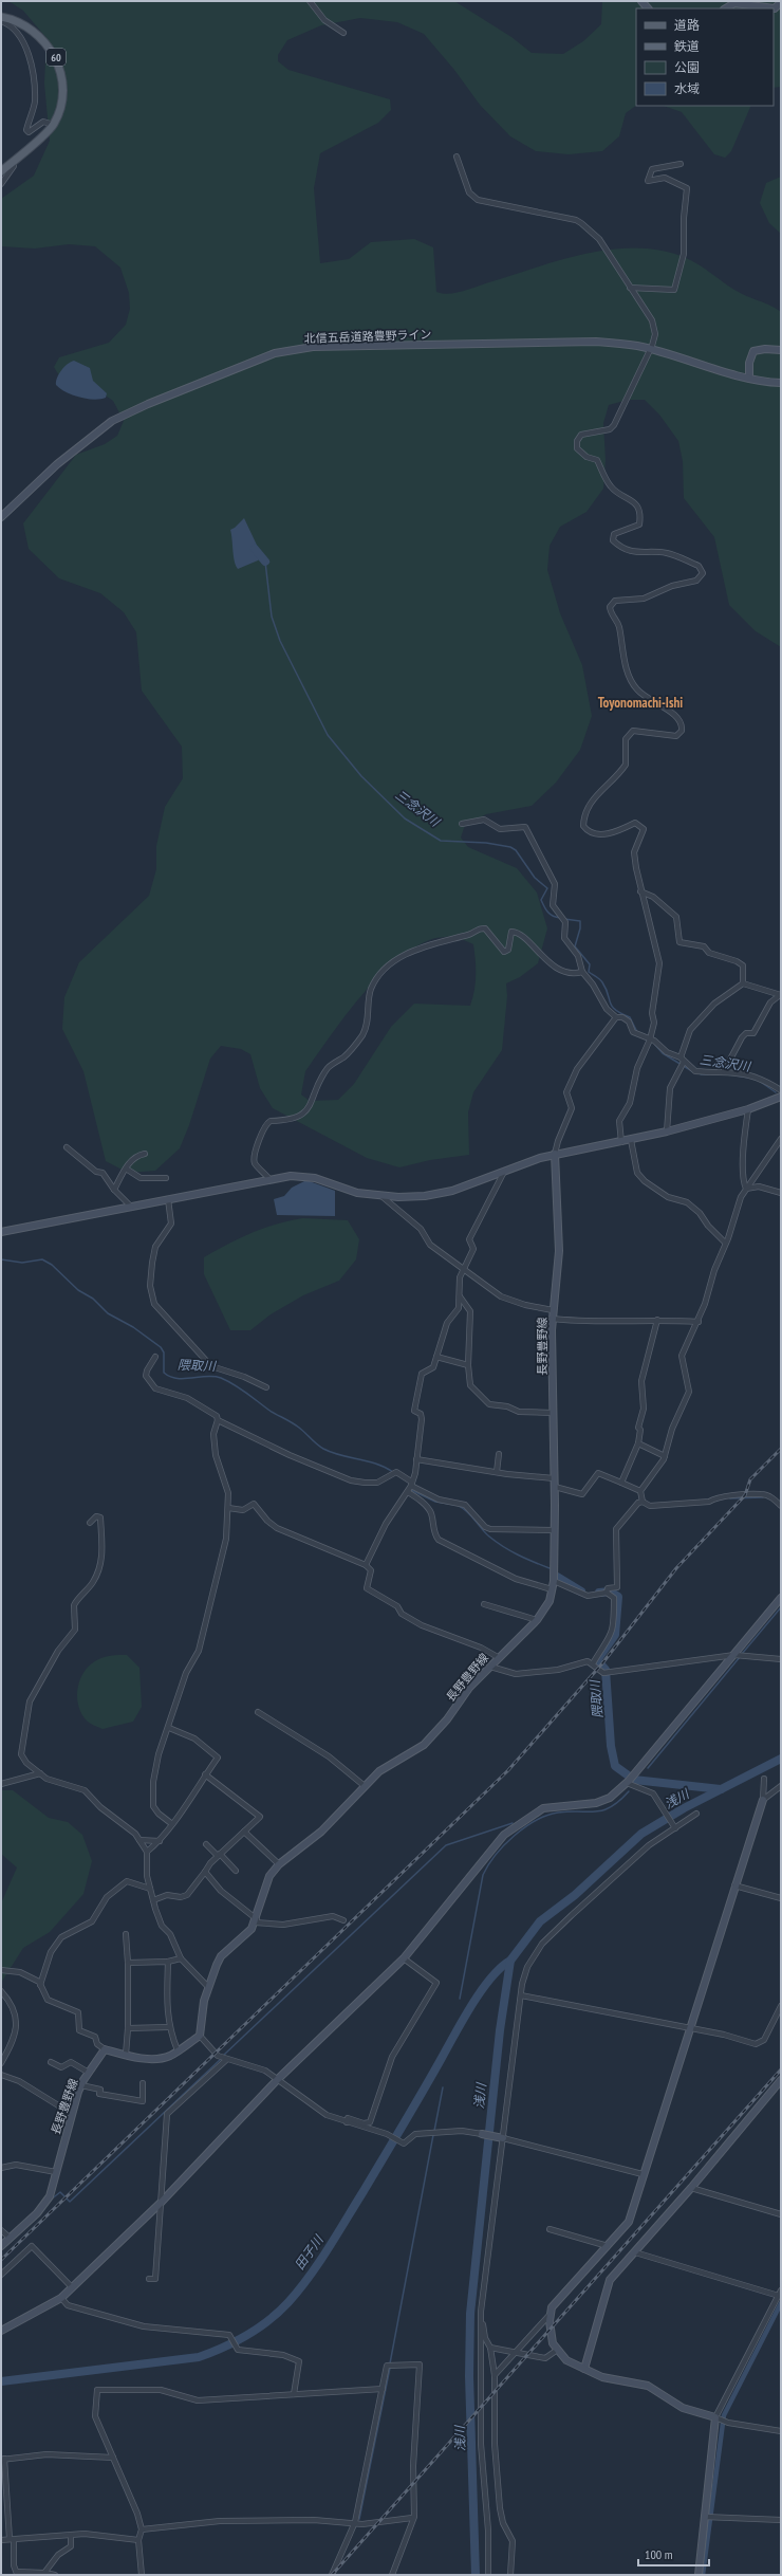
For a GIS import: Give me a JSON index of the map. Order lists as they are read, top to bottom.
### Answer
{
  "streets": {
    "main road": ["60"],
    "street": ["北信五岳道路豊野ライン", "長野豊野線"]
  },
  "districts": ["Toyonomachi-Ishi"],
  "water": [
    "三念沢川",
    "隈取川",
    "浅川",
    "田子川"
  ],
  "legend": [
    "道路",
    "鉄道",
    "公園",
    "水域"
  ],
  "scale_bar": "100 m"
}
